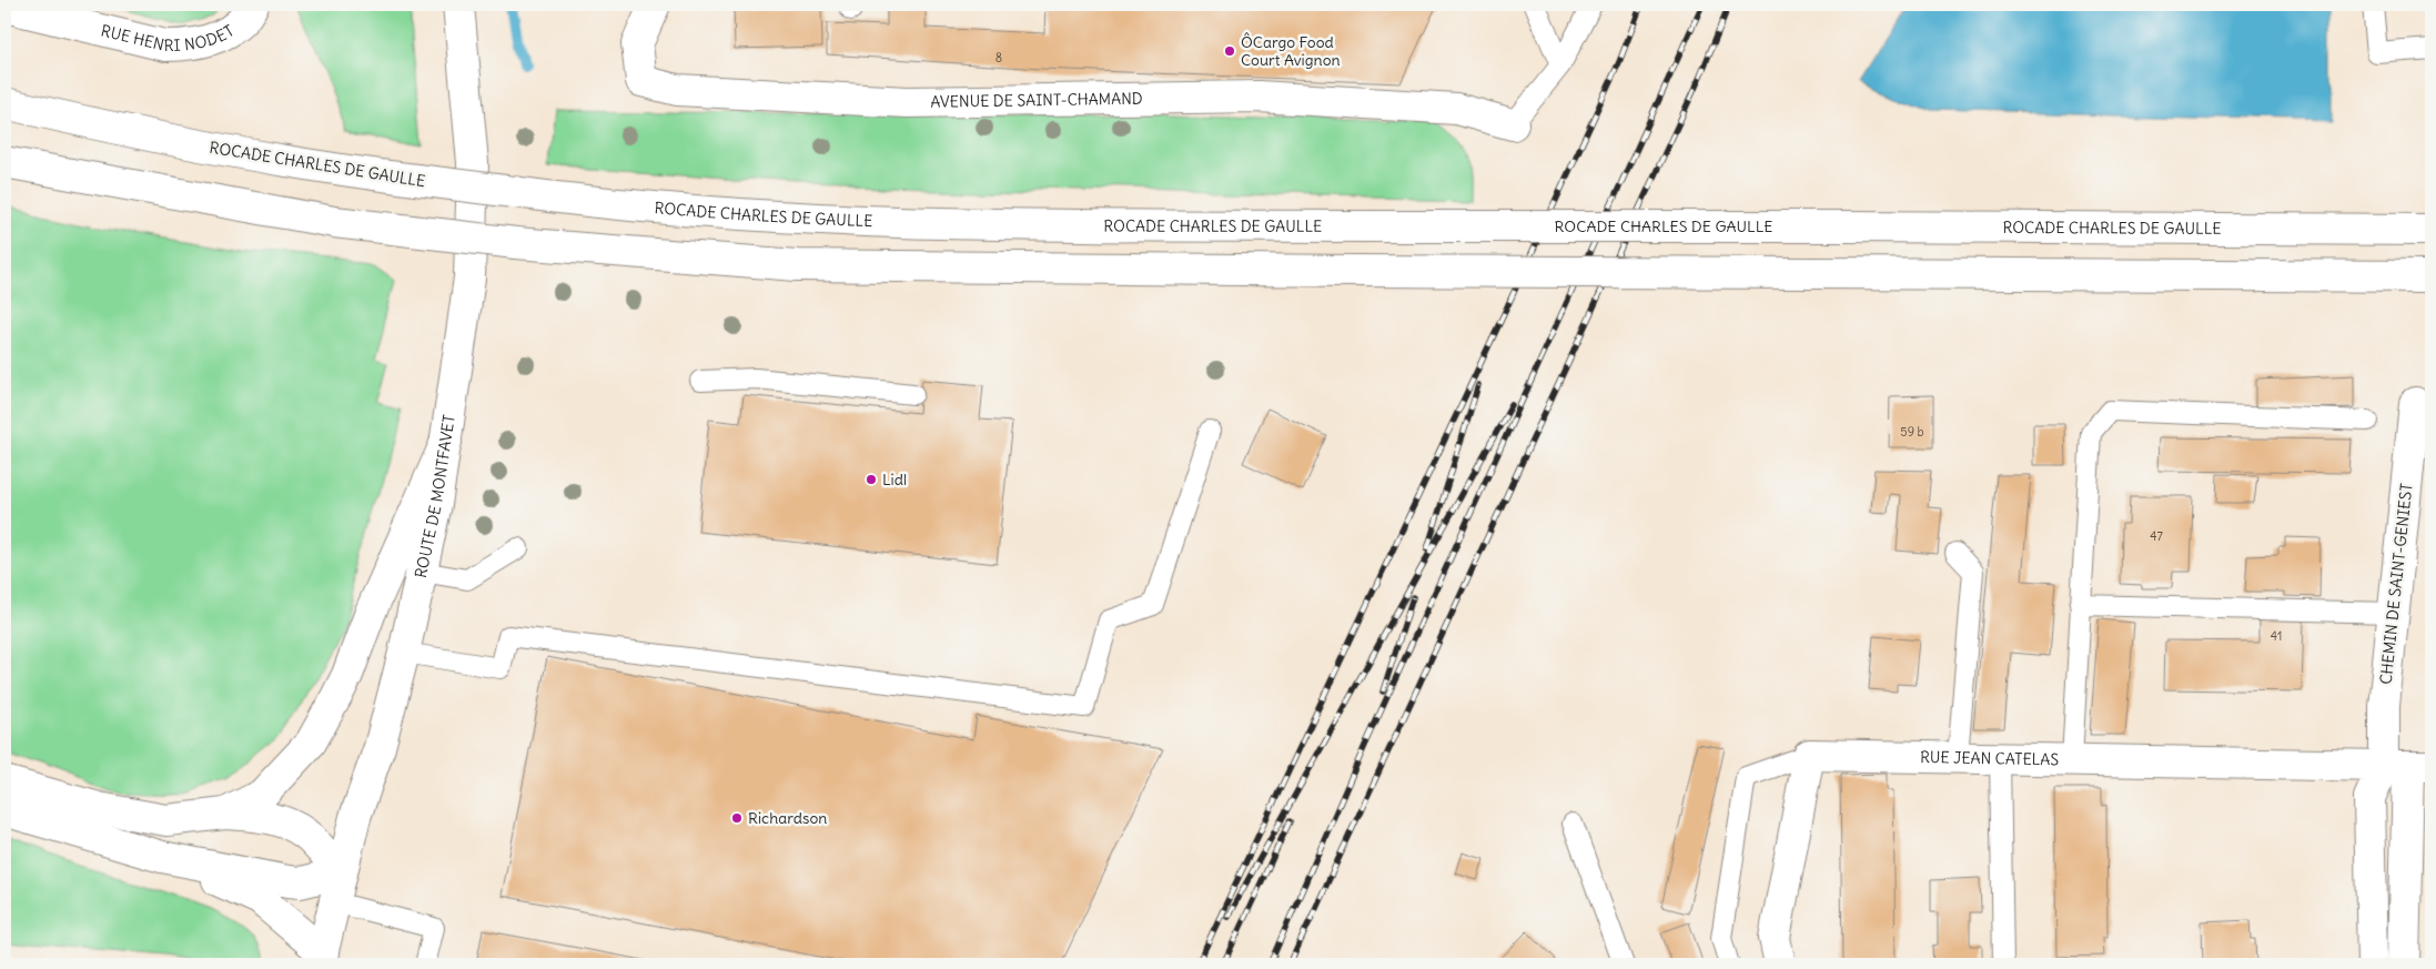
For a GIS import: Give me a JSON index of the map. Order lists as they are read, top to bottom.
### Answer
{
  "streets": {
    "main road": [
      "RUE HENRI NODET",
      "AVENUE DE SAINT-CHAMAND",
      "ROCADE CHARLES DE GAULLE",
      "ROUTE DE MONTFAVET",
      "CHEMIN DE SAINT-GENIEST",
      "RUE JEAN CATELAS"
    ]
  },
  "crossings": [
    ["CHEMIN DE SAINT-GENIEST", "RUE JEAN CATELAS"]
  ],
  "places": ["ÔCargo Food Court Avignon", "Lidl", "Richardson"],
  "house_numbers": [
    "8",
    "59 b",
    "47",
    "41"
  ]
}
